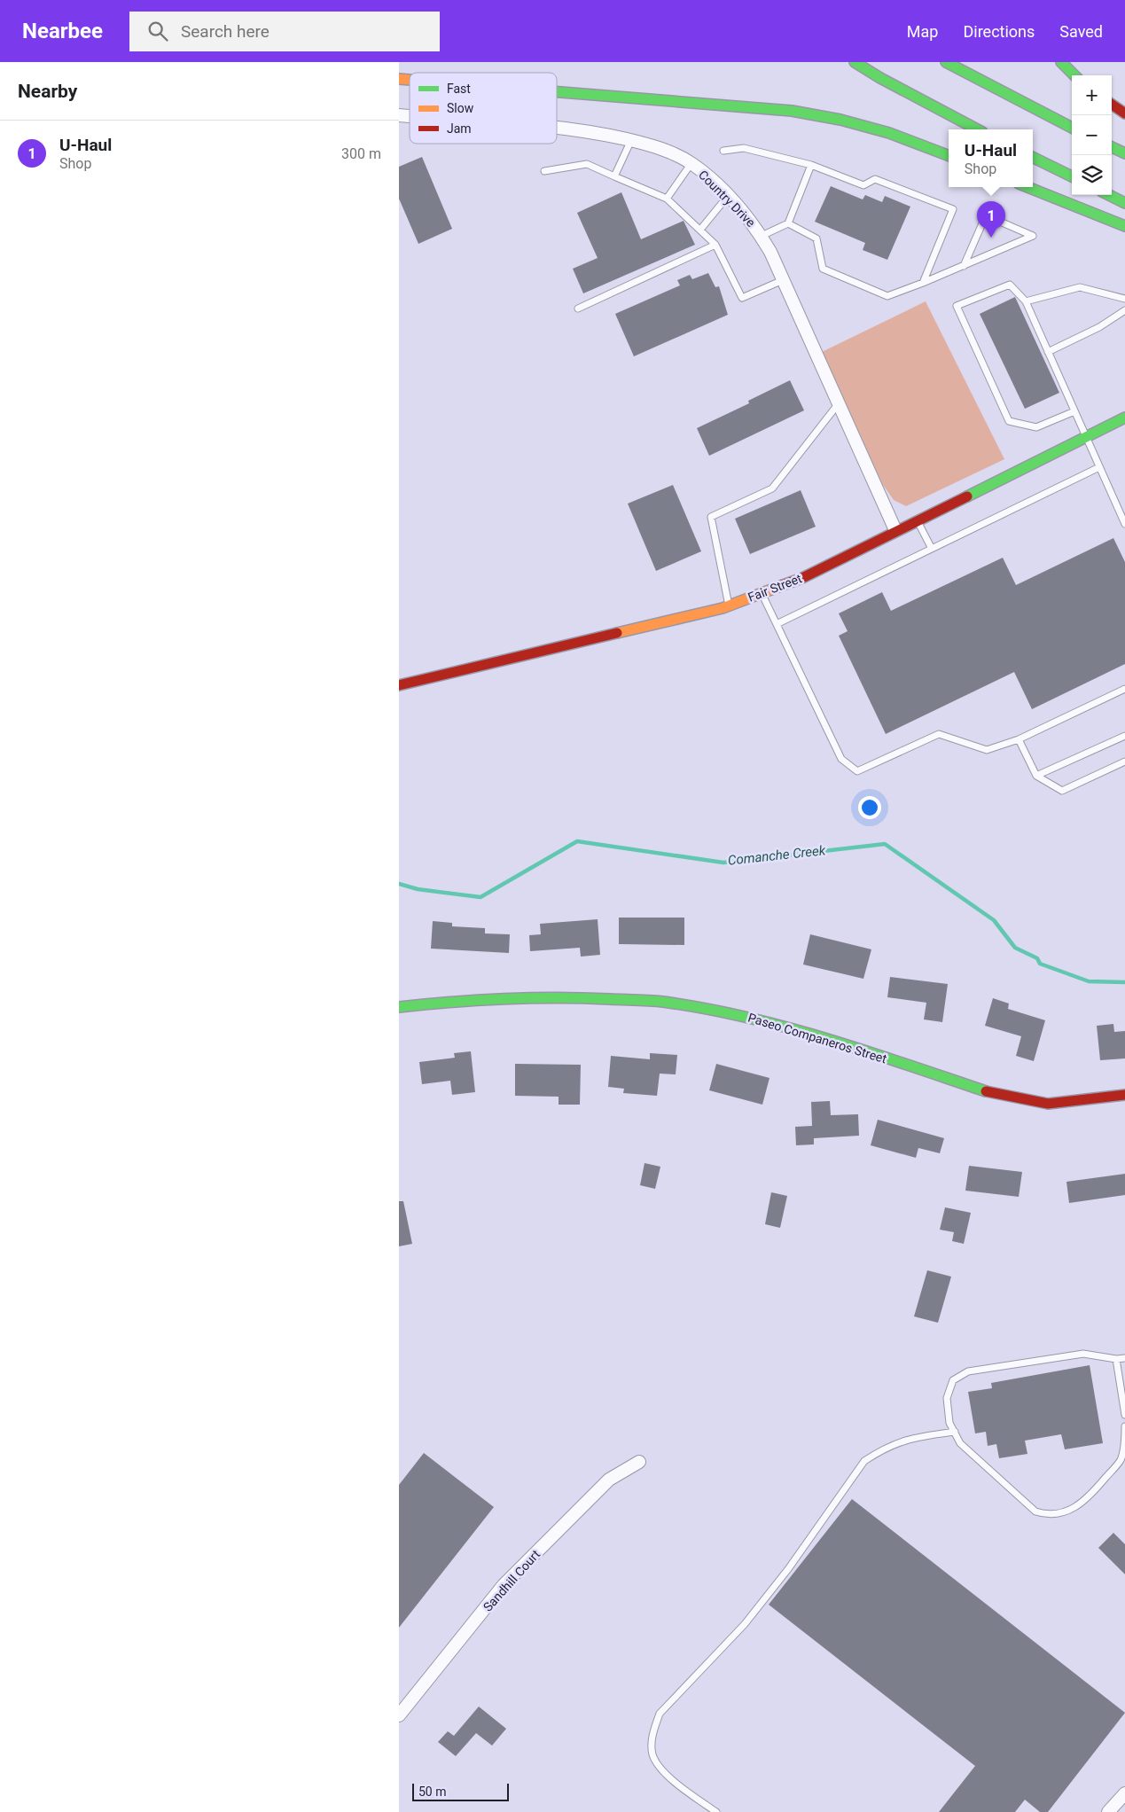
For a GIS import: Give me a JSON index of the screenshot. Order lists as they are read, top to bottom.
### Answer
{
  "streets": {
    "main road": ["Fair Street", "Paseo Companeros Street"],
    "street": ["Country Drive", "Sandhill Court"]
  },
  "crossings": [
    ["Country Drive", "Fair Street"]
  ],
  "water": ["Comanche Creek"],
  "legend": ["Fast", "Slow", "Jam"],
  "scale_bar": "50 m",
  "page": {
    "header": "Nearbee",
    "search": "Search here",
    "nav": ["Map", "Directions", "Saved"],
    "heading": "Nearby",
    "map_buttons": ["+", "−"],
    "list": [
      {
        "mark": "1",
        "name": "U-Haul",
        "note": "Shop",
        "value": "300 m"
      }
    ],
    "popup": ["U-Haul", "Shop"],
    "pins": "1",
    "scale": "50 m"
  }
}
